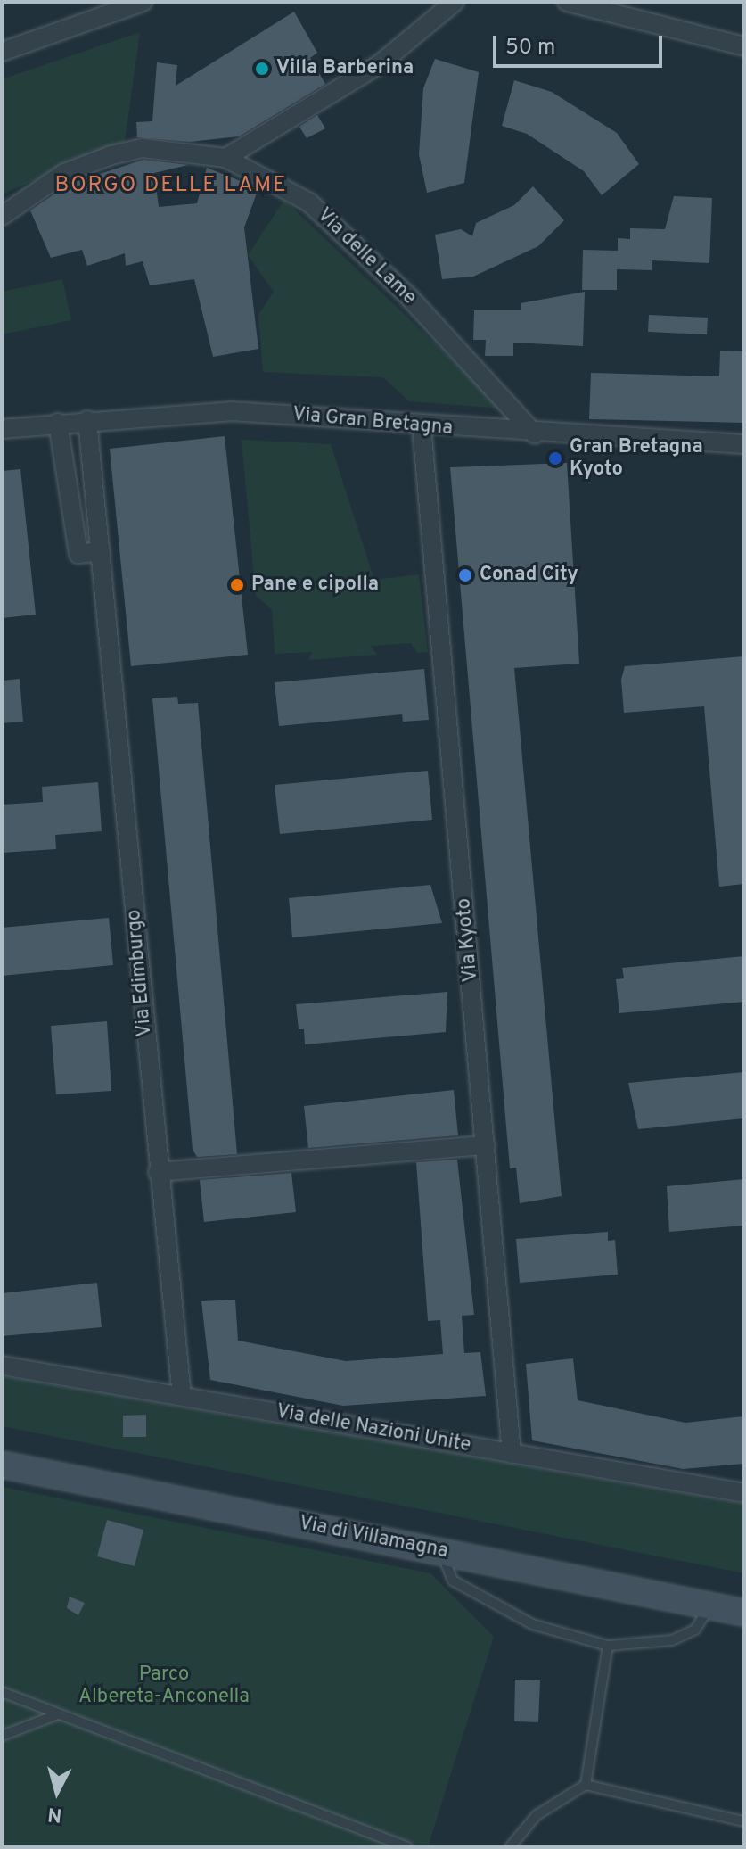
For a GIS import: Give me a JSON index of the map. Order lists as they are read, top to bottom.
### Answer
{
  "streets": {
    "main road": ["Via di Villamagna"],
    "street": [
      "Via delle Lame",
      "Via Gran Bretagna",
      "Via Kyoto",
      "Via Edimburgo",
      "Via delle Nazioni Unite"
    ]
  },
  "crossings": [
    ["Via delle Lame", "Via Gran Bretagna"],
    ["Via Gran Bretagna", "Via Kyoto"],
    ["Via Gran Bretagna", "Via Edimburgo"],
    ["Via Kyoto", "Via delle Nazioni Unite"],
    ["Via Edimburgo", "Via delle Nazioni Unite"]
  ],
  "districts": ["BORGO DELLE LAME"],
  "parks": ["Parco Albereta-Anconella"],
  "places": [
    "Villa Barberina",
    "Gran Bretagna Kyoto",
    "Conad City",
    "Pane e cipolla"
  ],
  "scale_bar": "50 m",
  "north": "bottom"
}
